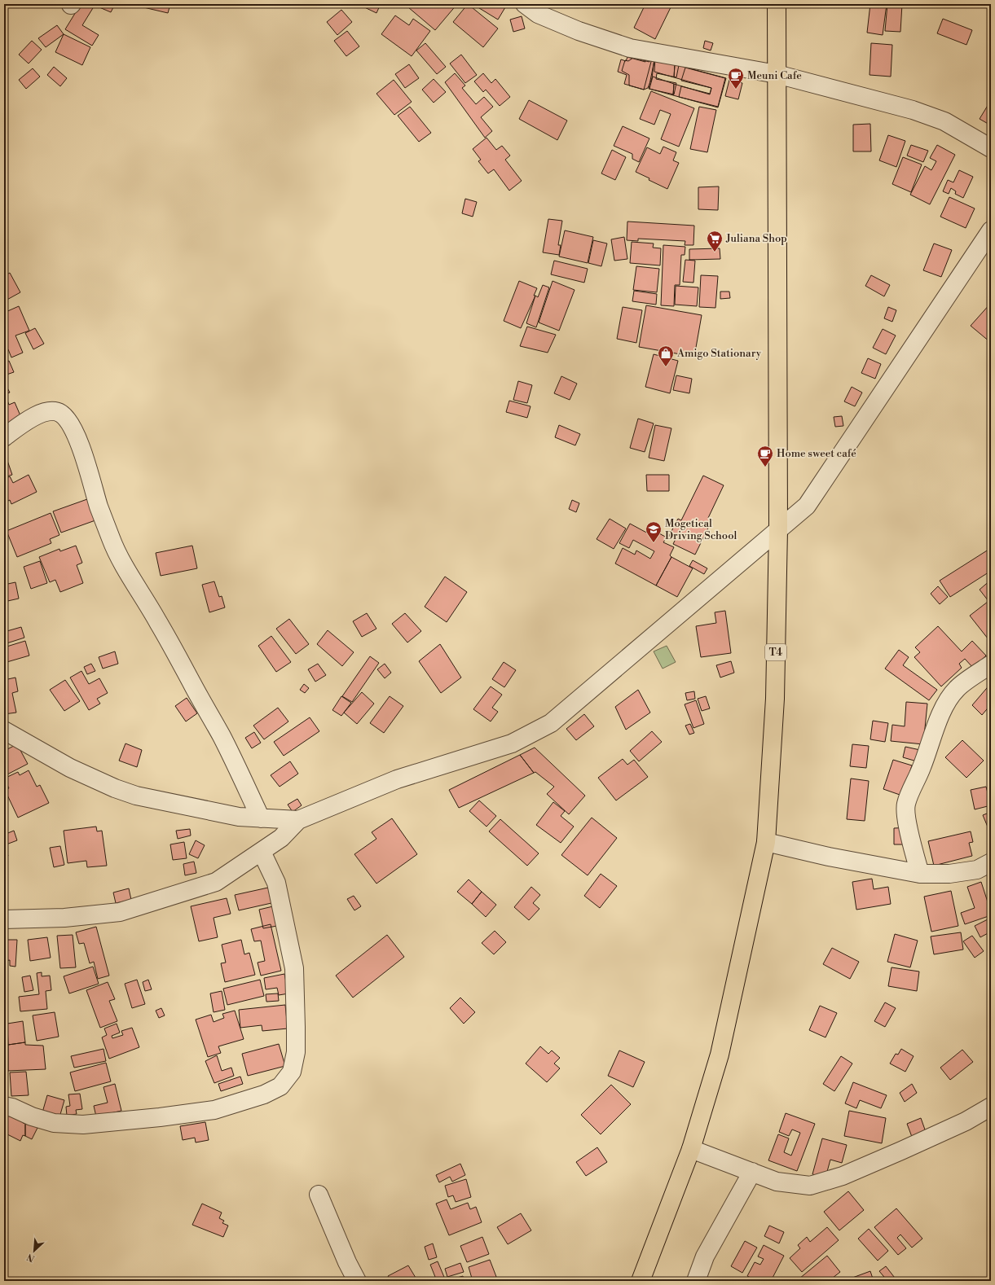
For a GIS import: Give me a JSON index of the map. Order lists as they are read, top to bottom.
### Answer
{
  "streets": {
    "highway": ["T4"]
  },
  "places": {
    "cafe": ["Meuni Cafe", "Home sweet café"],
    "supermarket": ["Juliana Shop"],
    "shop": ["Amigo Stationary"],
    "school or university": ["Mogetical Driving School"]
  },
  "north": "bottom left"
}
